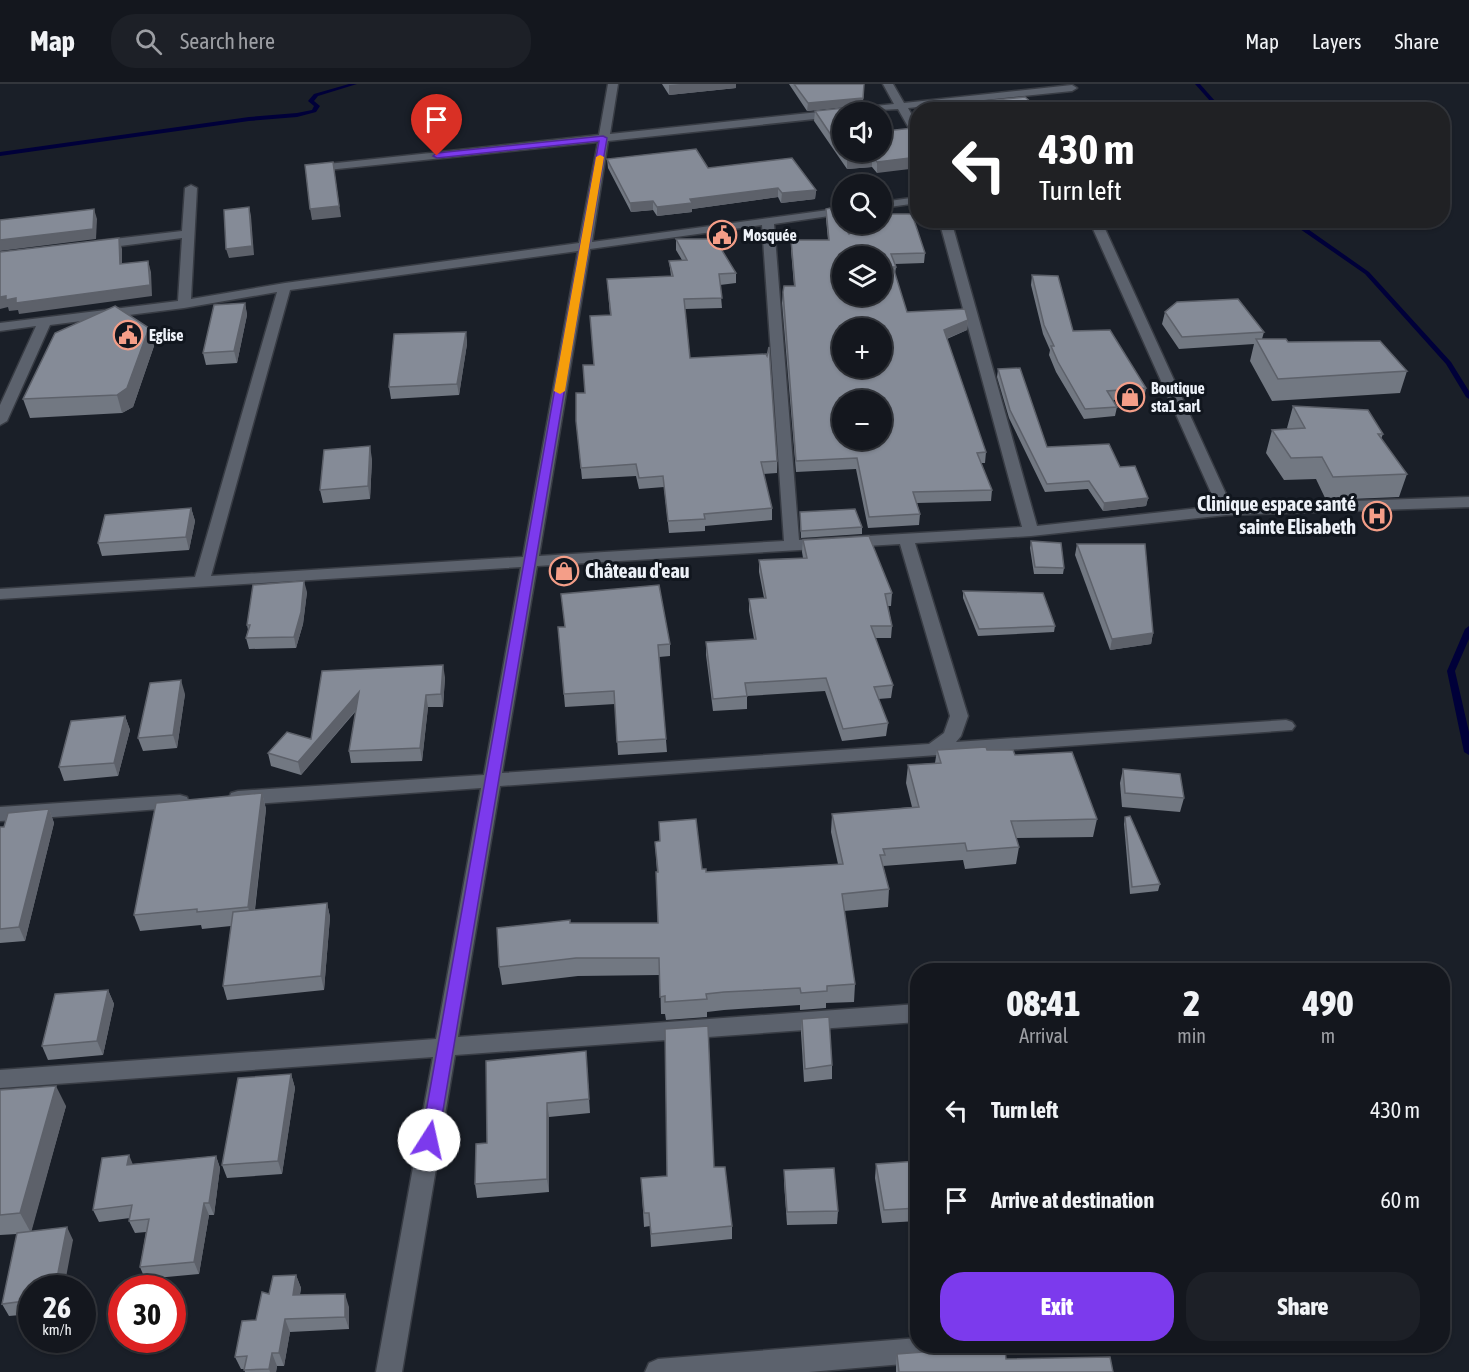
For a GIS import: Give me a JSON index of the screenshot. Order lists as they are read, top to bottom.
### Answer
{
  "places": {
    "public building": ["Mosquée", "Eglise"],
    "shop": ["Boutique sta1 sarl", "Château d'eau"],
    "hospital": ["Clinique espace santé sainte Elisabeth"]
  },
  "page": {
    "header": "Map",
    "search": "Search here",
    "nav": ["Map", "Layers", "Share"],
    "map_buttons": ["+", "−"],
    "turn": ["430 m", "Turn left"],
    "eta": [
      "08:41",
      "Arrival",
      "2",
      "min",
      "490",
      "m"
    ],
    "list": [
      {
        "name": "Turn left",
        "value": "430 m"
      },
      {
        "name": "Arrive at destination",
        "value": "60 m"
      }
    ],
    "buttons": ["Exit", "Share"],
    "speed": "26 km/h",
    "limit": "30"
  }
}
